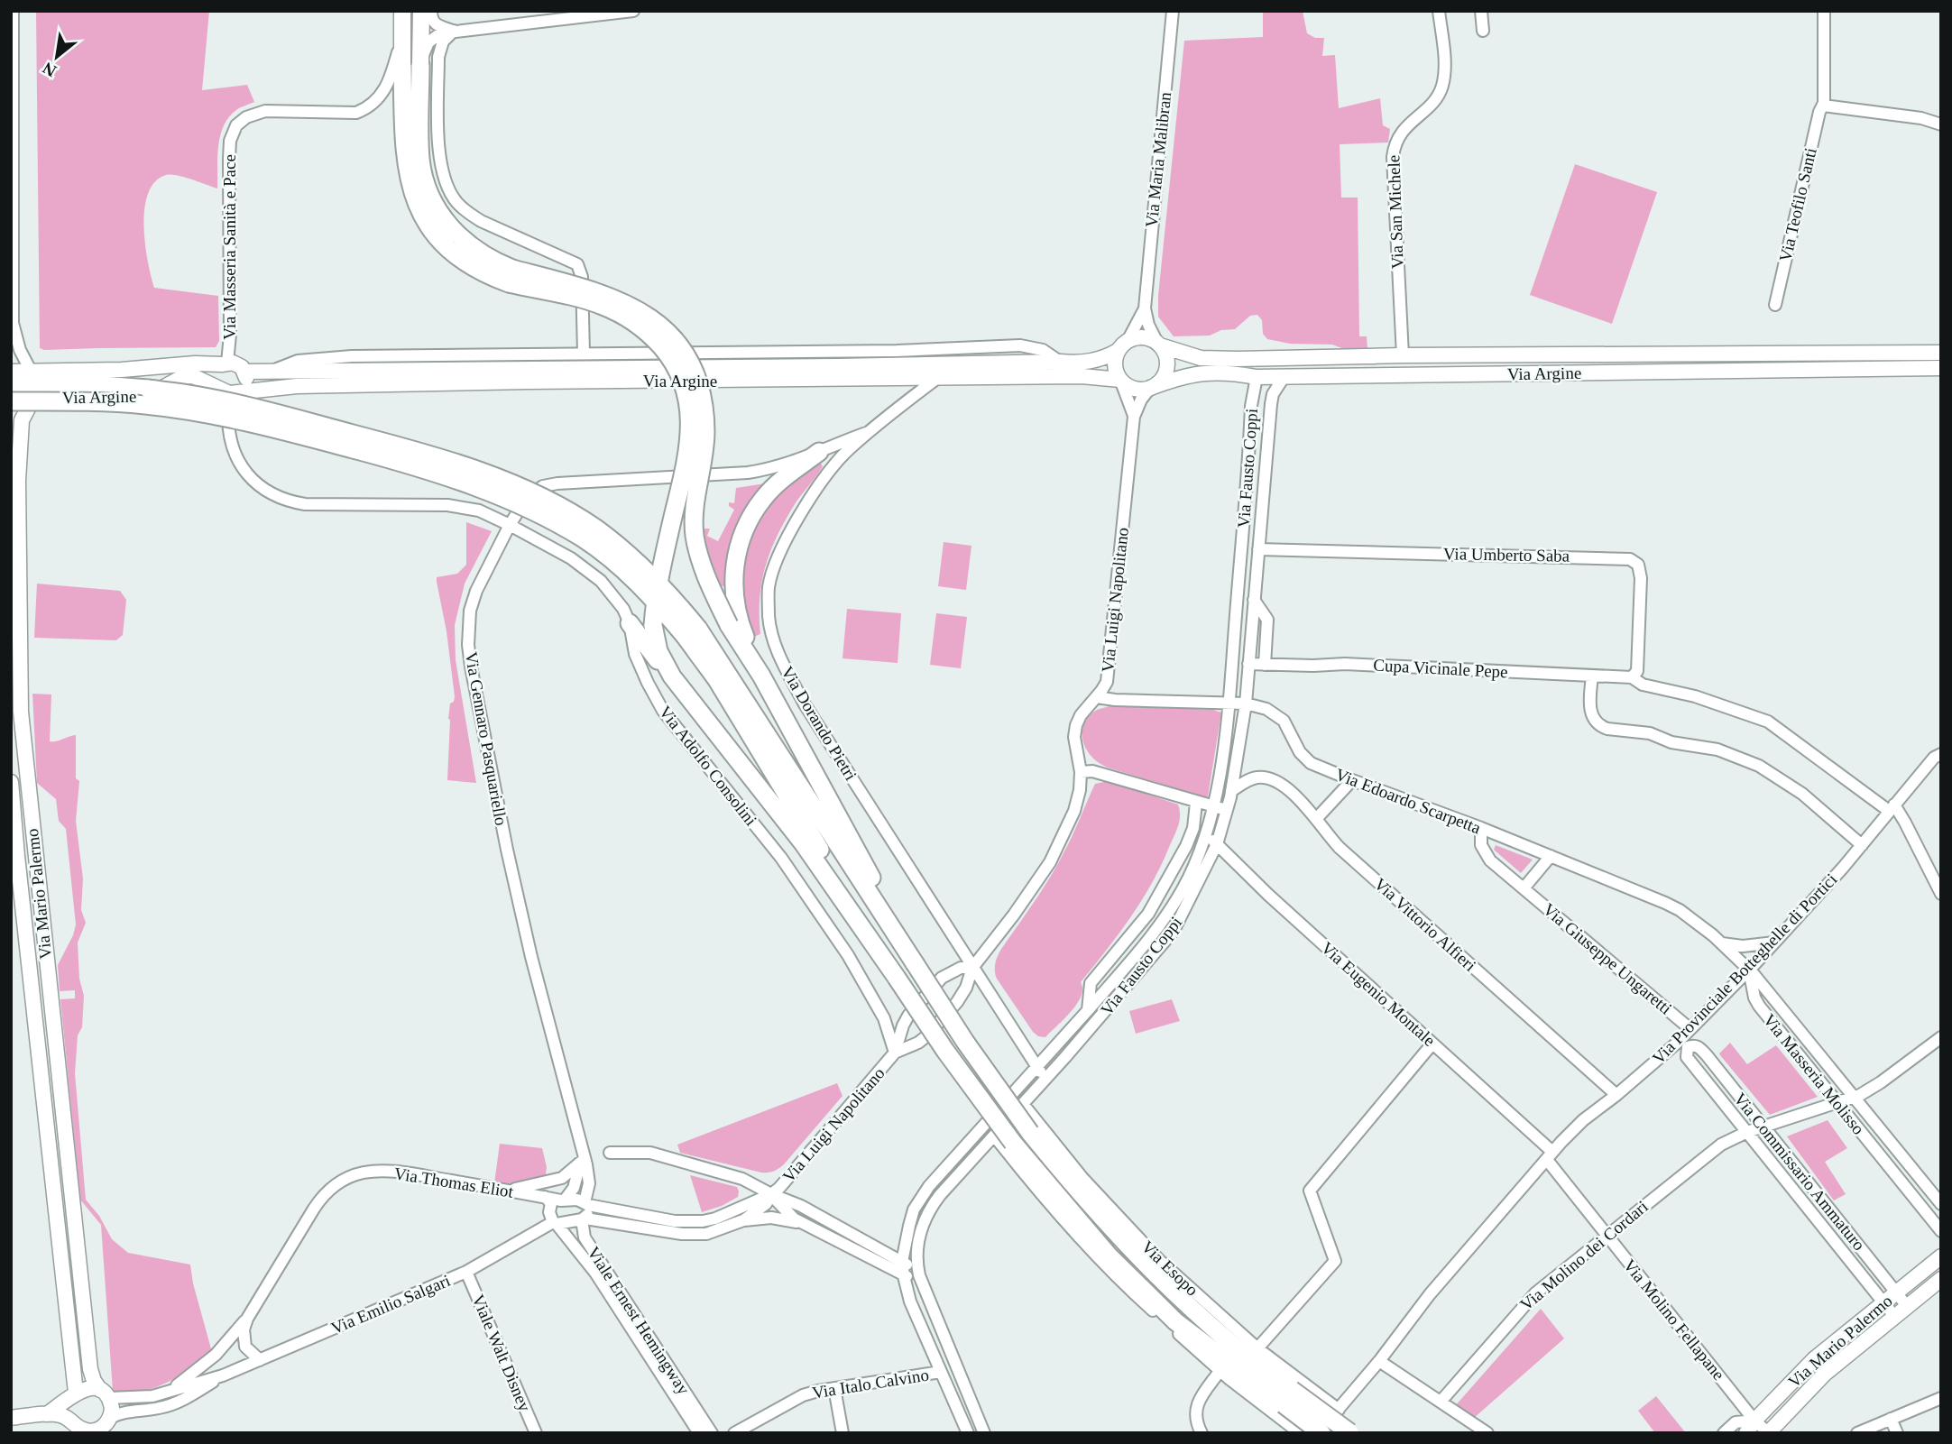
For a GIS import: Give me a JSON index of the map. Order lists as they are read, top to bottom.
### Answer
{
  "streets": {
    "street": [
      "Via Maria Malibran",
      "Via Teofilo Santi",
      "Via San Michele",
      "Via Masseria Sanità e Pace",
      "Via Argine",
      "Via Fausto Coppi",
      "Via Umberto Saba",
      "Via Luigi Napolitano",
      "Cupa Vicinale Pepe",
      "Via Dorando Pietri",
      "Via Gennaro Pasquariello",
      "Via Adolfo Consolini",
      "Via Edoardo Scarpetta",
      "Via Mario Palermo",
      "Via Vittorio Alfieri",
      "Via Giuseppe Ungaretti",
      "Via Provinciale Botteghelle di Portici",
      "Via Eugenio Montale",
      "Via Masseria Molisso",
      "Via Commissario Ammaturo",
      "Via Thomas Eliot",
      "Via Molino dei Cordari",
      "Via Esopo",
      "Via Emilio Salgari",
      "Via Molino Fellapane",
      "Viale Ernest Hemingway",
      "Viale Walt Disney",
      "Via Italo Calvino"
    ]
  },
  "crossings": [
    ["Via Maria Malibran", "Via Argine"],
    ["Via Maria Malibran", "Via Luigi Napolitano"],
    ["Via San Michele", "Via Argine"],
    ["Via Masseria Sanità e Pace", "Via Argine"],
    ["Via Masseria Sanità e Pace", "Via Adolfo Consolini"],
    ["Via Argine", "Via Fausto Coppi"],
    ["Via Argine", "Via Luigi Napolitano"],
    ["Via Argine", "Via Dorando Pietri"],
    ["Via Argine", "Via Adolfo Consolini"],
    ["Via Argine", "Via Mario Palermo"],
    ["Via Fausto Coppi", "Via Umberto Saba"],
    ["Via Fausto Coppi", "Cupa Vicinale Pepe"],
    ["Via Fausto Coppi", "Via Dorando Pietri"],
    ["Via Fausto Coppi", "Via Edoardo Scarpetta"],
    ["Via Fausto Coppi", "Via Vittorio Alfieri"],
    ["Via Fausto Coppi", "Via Eugenio Montale"],
    ["Via Fausto Coppi", "Via Esopo"],
    ["Via Fausto Coppi", "Via Italo Calvino"],
    ["Via Umberto Saba", "Cupa Vicinale Pepe"],
    ["Via Luigi Napolitano", "Via Dorando Pietri"],
    ["Via Luigi Napolitano", "Via Adolfo Consolini"],
    ["Via Luigi Napolitano", "Via Edoardo Scarpetta"],
    ["Via Luigi Napolitano", "Via Thomas Eliot"],
    ["Via Luigi Napolitano", "Via Emilio Salgari"],
    ["Cupa Vicinale Pepe", "Via Provinciale Botteghelle di Portici"],
    ["Via Dorando Pietri", "Via Gennaro Pasquariello"],
    ["Via Gennaro Pasquariello", "Via Adolfo Consolini"],
    ["Via Gennaro Pasquariello", "Via Thomas Eliot"],
    ["Via Edoardo Scarpetta", "Via Giuseppe Ungaretti"],
    ["Via Edoardo Scarpetta", "Via Provinciale Botteghelle di Portici"],
    ["Via Edoardo Scarpetta", "Via Masseria Molisso"],
    ["Via Mario Palermo", "Via Commissario Ammaturo"],
    ["Via Mario Palermo", "Via Emilio Salgari"],
    ["Via Mario Palermo", "Via Molino Fellapane"],
    ["Via Vittorio Alfieri", "Via Provinciale Botteghelle di Portici"],
    ["Via Giuseppe Ungaretti", "Via Provinciale Botteghelle di Portici"],
    ["Via Provinciale Botteghelle di Portici", "Via Eugenio Montale"],
    ["Via Provinciale Botteghelle di Portici", "Via Masseria Molisso"],
    ["Via Provinciale Botteghelle di Portici", "Via Commissario Ammaturo"],
    ["Via Provinciale Botteghelle di Portici", "Via Esopo"],
    ["Via Provinciale Botteghelle di Portici", "Via Molino Fellapane"],
    ["Via Eugenio Montale", "Via Molino Fellapane"],
    ["Via Masseria Molisso", "Via Molino dei Cordari"],
    ["Via Commissario Ammaturo", "Via Molino dei Cordari"],
    ["Via Thomas Eliot", "Via Emilio Salgari"],
    ["Via Molino dei Cordari", "Via Molino Fellapane"],
    ["Via Emilio Salgari", "Viale Ernest Hemingway"],
    ["Via Emilio Salgari", "Viale Walt Disney"]
  ],
  "north": "bottom left"
}
